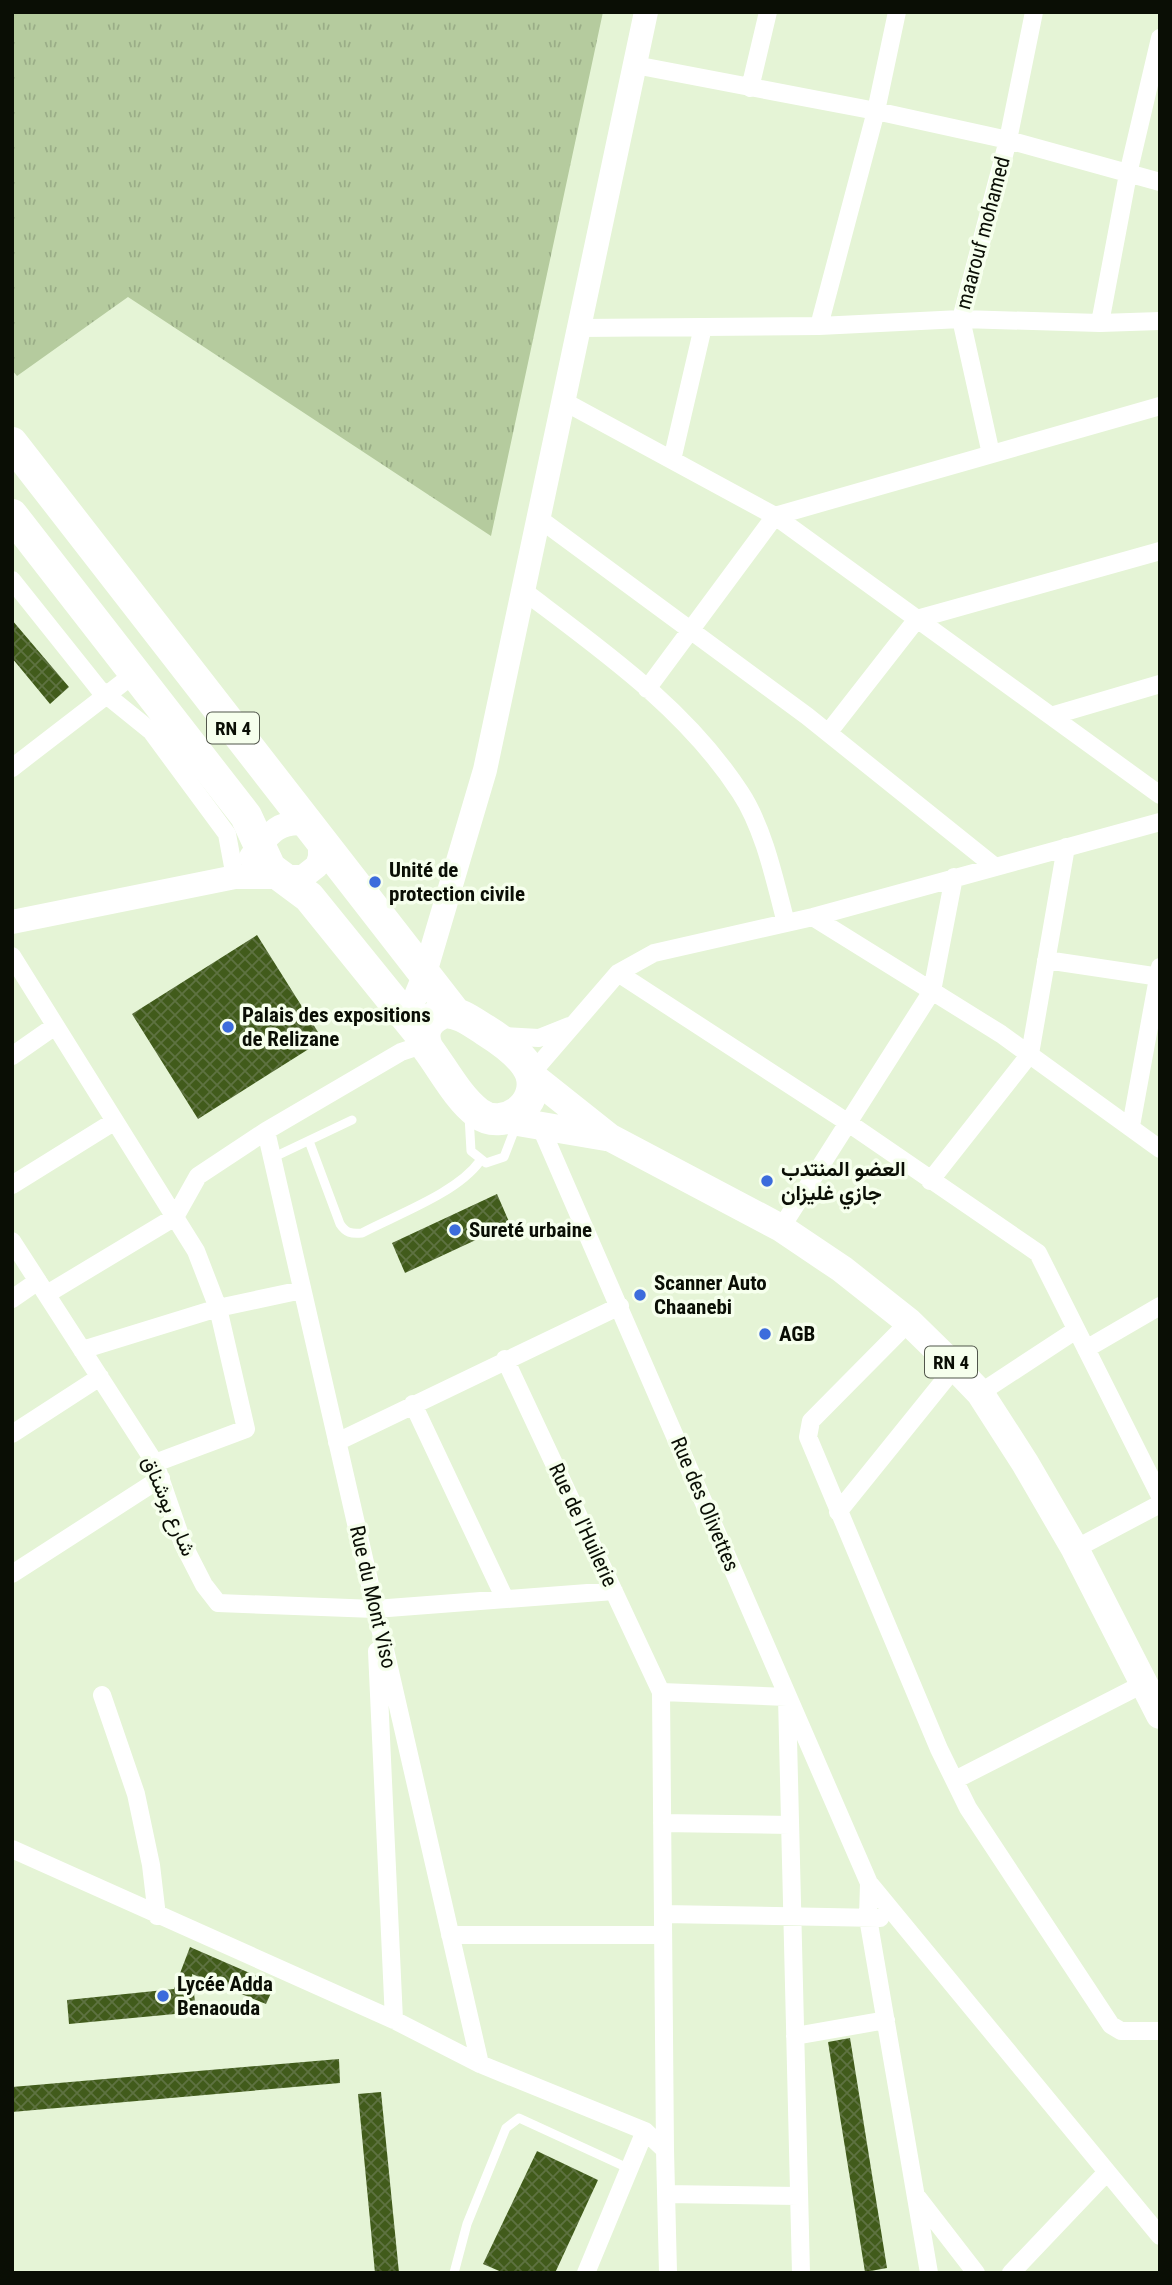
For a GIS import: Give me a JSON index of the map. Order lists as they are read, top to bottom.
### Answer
{
  "streets": {
    "highway": ["RN 4"],
    "street": [
      "maarouf mohamed",
      "Rue des Olivettes",
      "شارع بوشناق",
      "Rue de l'Huilerie",
      "Rue du Mont Viso"
    ]
  },
  "crossings": [
    ["RN 4", "Rue des Olivettes"],
    ["شارع بوشناق", "Rue du Mont Viso"]
  ],
  "places": [
    "Unité de protection civile",
    "Palais des expositions de Relizane",
    "العضو المنتدب جازي غليزان",
    "Sureté urbaine",
    "Scanner Auto Chaanebi",
    "AGB",
    "Lycée Adda Benaouda"
  ]
}
